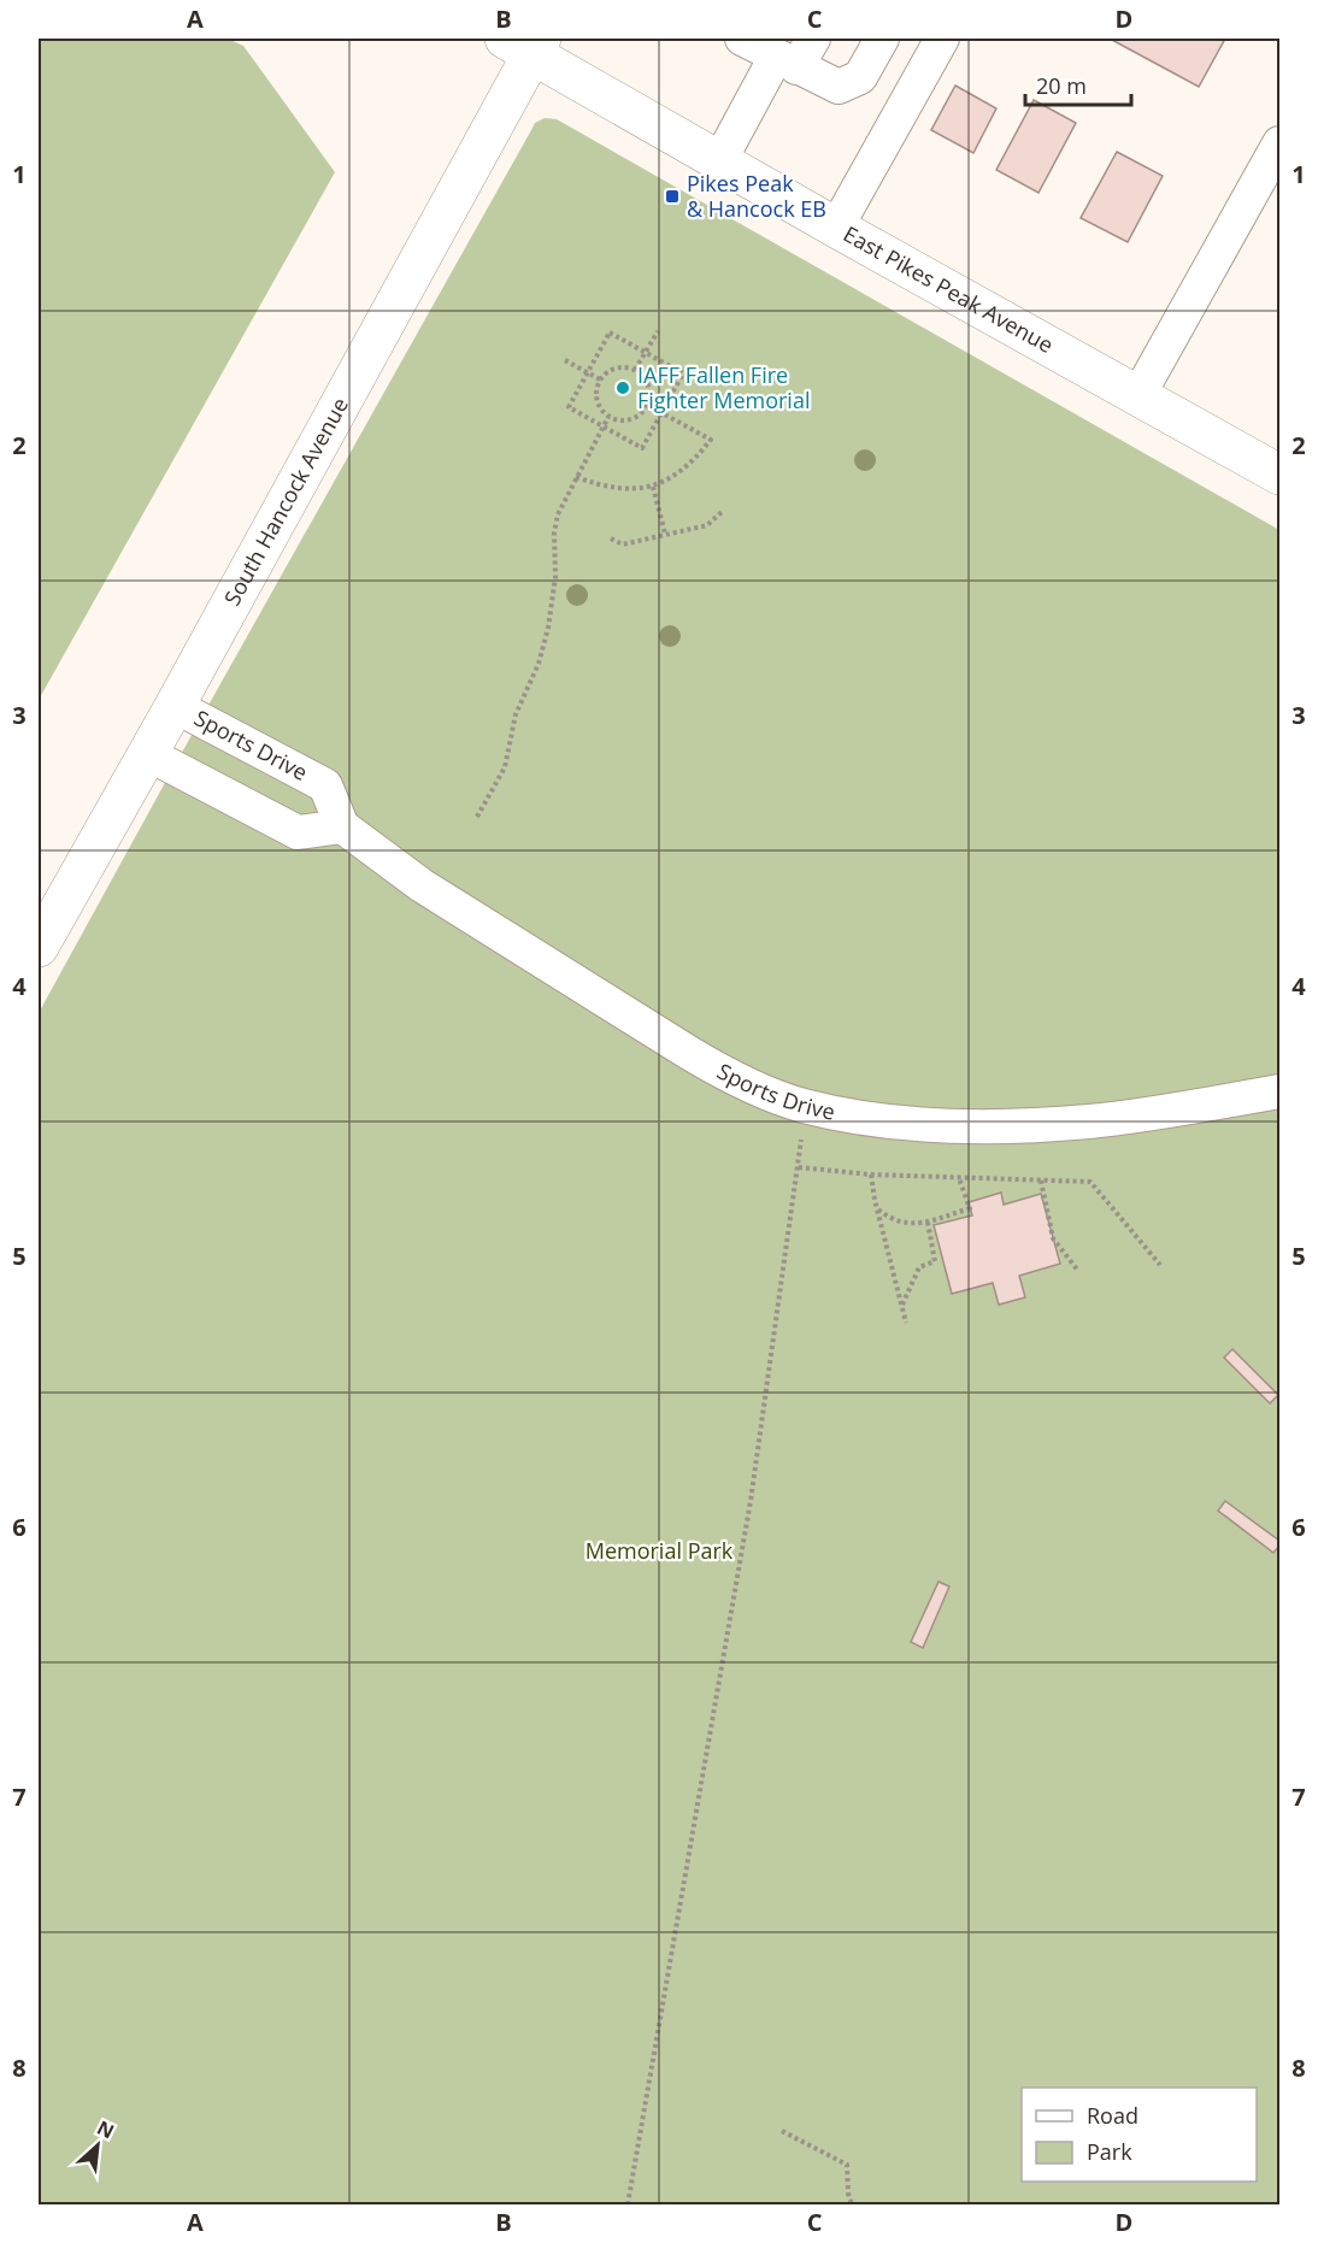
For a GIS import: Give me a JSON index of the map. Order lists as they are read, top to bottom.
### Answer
{
  "streets": {
    "main road": ["East Pikes Peak Avenue", "South Hancock Avenue"],
    "street": ["Sports Drive"]
  },
  "crossings": [
    ["East Pikes Peak Avenue", "South Hancock Avenue"],
    ["South Hancock Avenue", "Sports Drive"]
  ],
  "parks": ["Memorial Park"],
  "places": {
    "transit": ["Pikes Peak & Hancock EB"],
    "other": ["IAFF Fallen Fire Fighter Memorial"]
  },
  "legend": ["Road", "Park"],
  "scale_bar": "20 m",
  "north": "top right",
  "grid": {
    "columns": [
      "A",
      "B",
      "C",
      "D"
    ],
    "rows": [
      "1",
      "2",
      "3",
      "4",
      "5",
      "6",
      "7",
      "8"
    ]
  }
}
